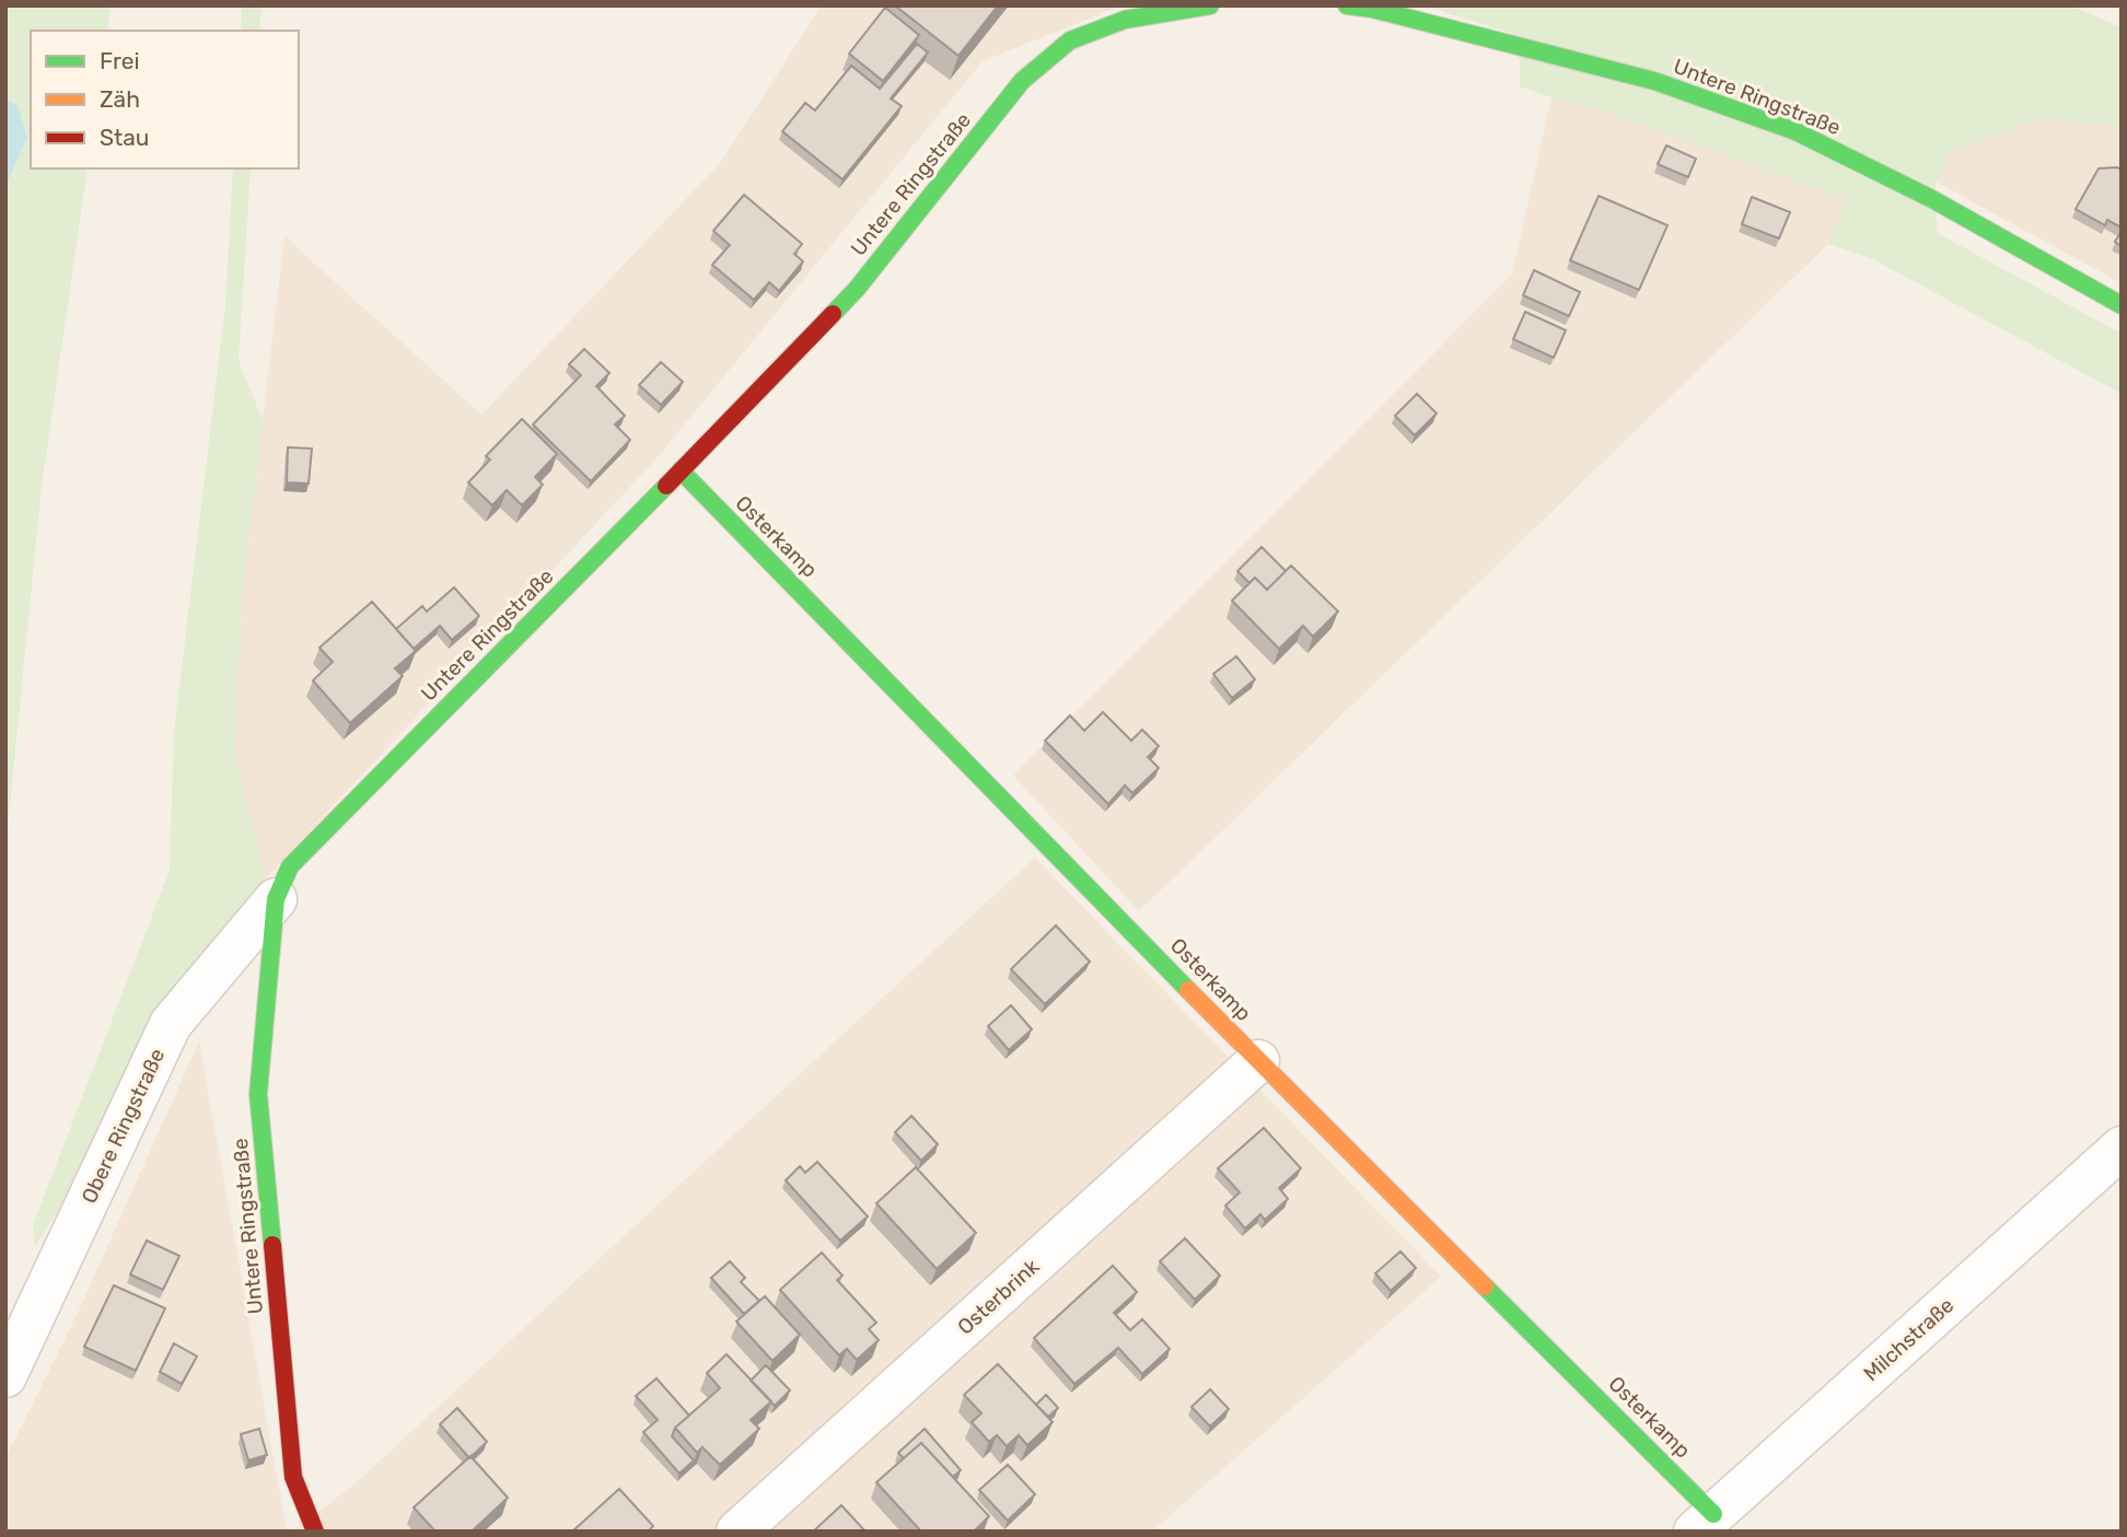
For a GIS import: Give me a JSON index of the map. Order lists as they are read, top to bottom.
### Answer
{
  "streets": {
    "street": [
      "Untere Ringstraße",
      "Osterkamp",
      "Obere Ringstraße",
      "Osterbrink",
      "Milchstraße"
    ]
  },
  "crossings": [
    ["Untere Ringstraße", "Osterkamp"],
    ["Untere Ringstraße", "Obere Ringstraße"],
    ["Osterkamp", "Osterbrink"],
    ["Osterkamp", "Milchstraße"]
  ],
  "legend": ["Frei", "Zäh", "Stau"]
}
